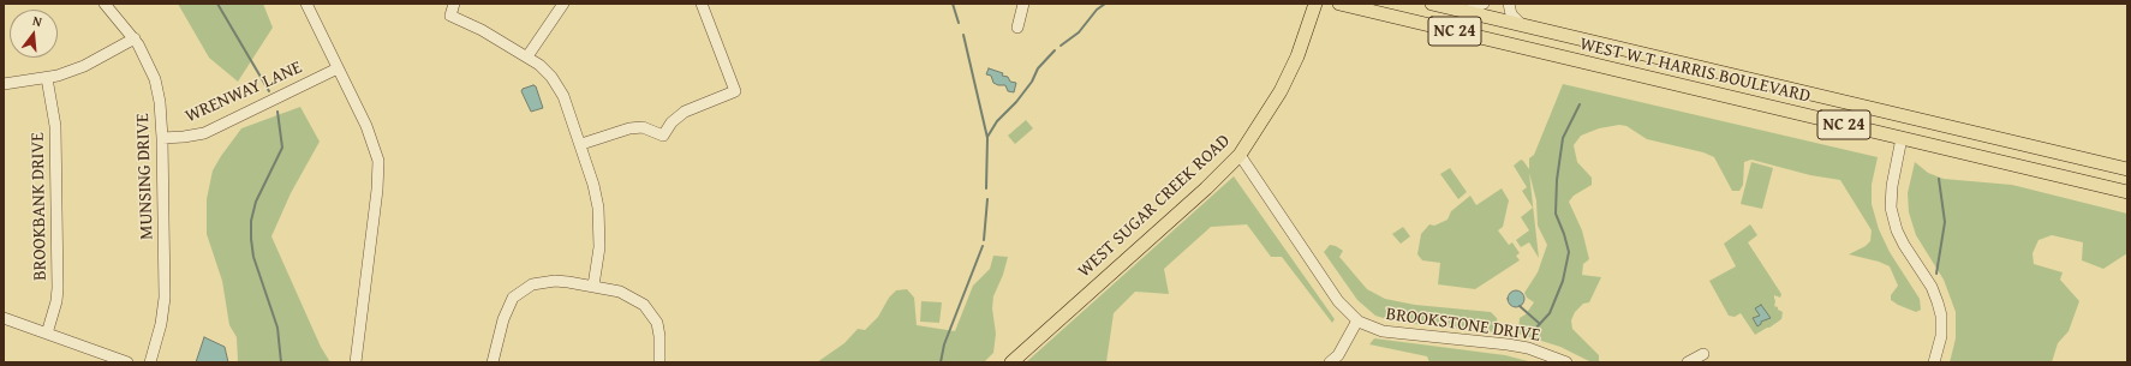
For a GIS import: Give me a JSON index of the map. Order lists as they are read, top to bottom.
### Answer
{
  "streets": {
    "main road": ["NC 24", "WEST W T HARRIS BOULEVARD", "WEST SUGAR CREEK ROAD"],
    "street": [
      "WRENWAY LANE",
      "MUNSING DRIVE",
      "BROOKBANK DRIVE",
      "BROOKSTONE DRIVE"
    ]
  },
  "crossings": [
    ["WRENWAY LANE", "MUNSING DRIVE"],
    ["WEST SUGAR CREEK ROAD", "BROOKSTONE DRIVE"]
  ],
  "north": "top"
}
